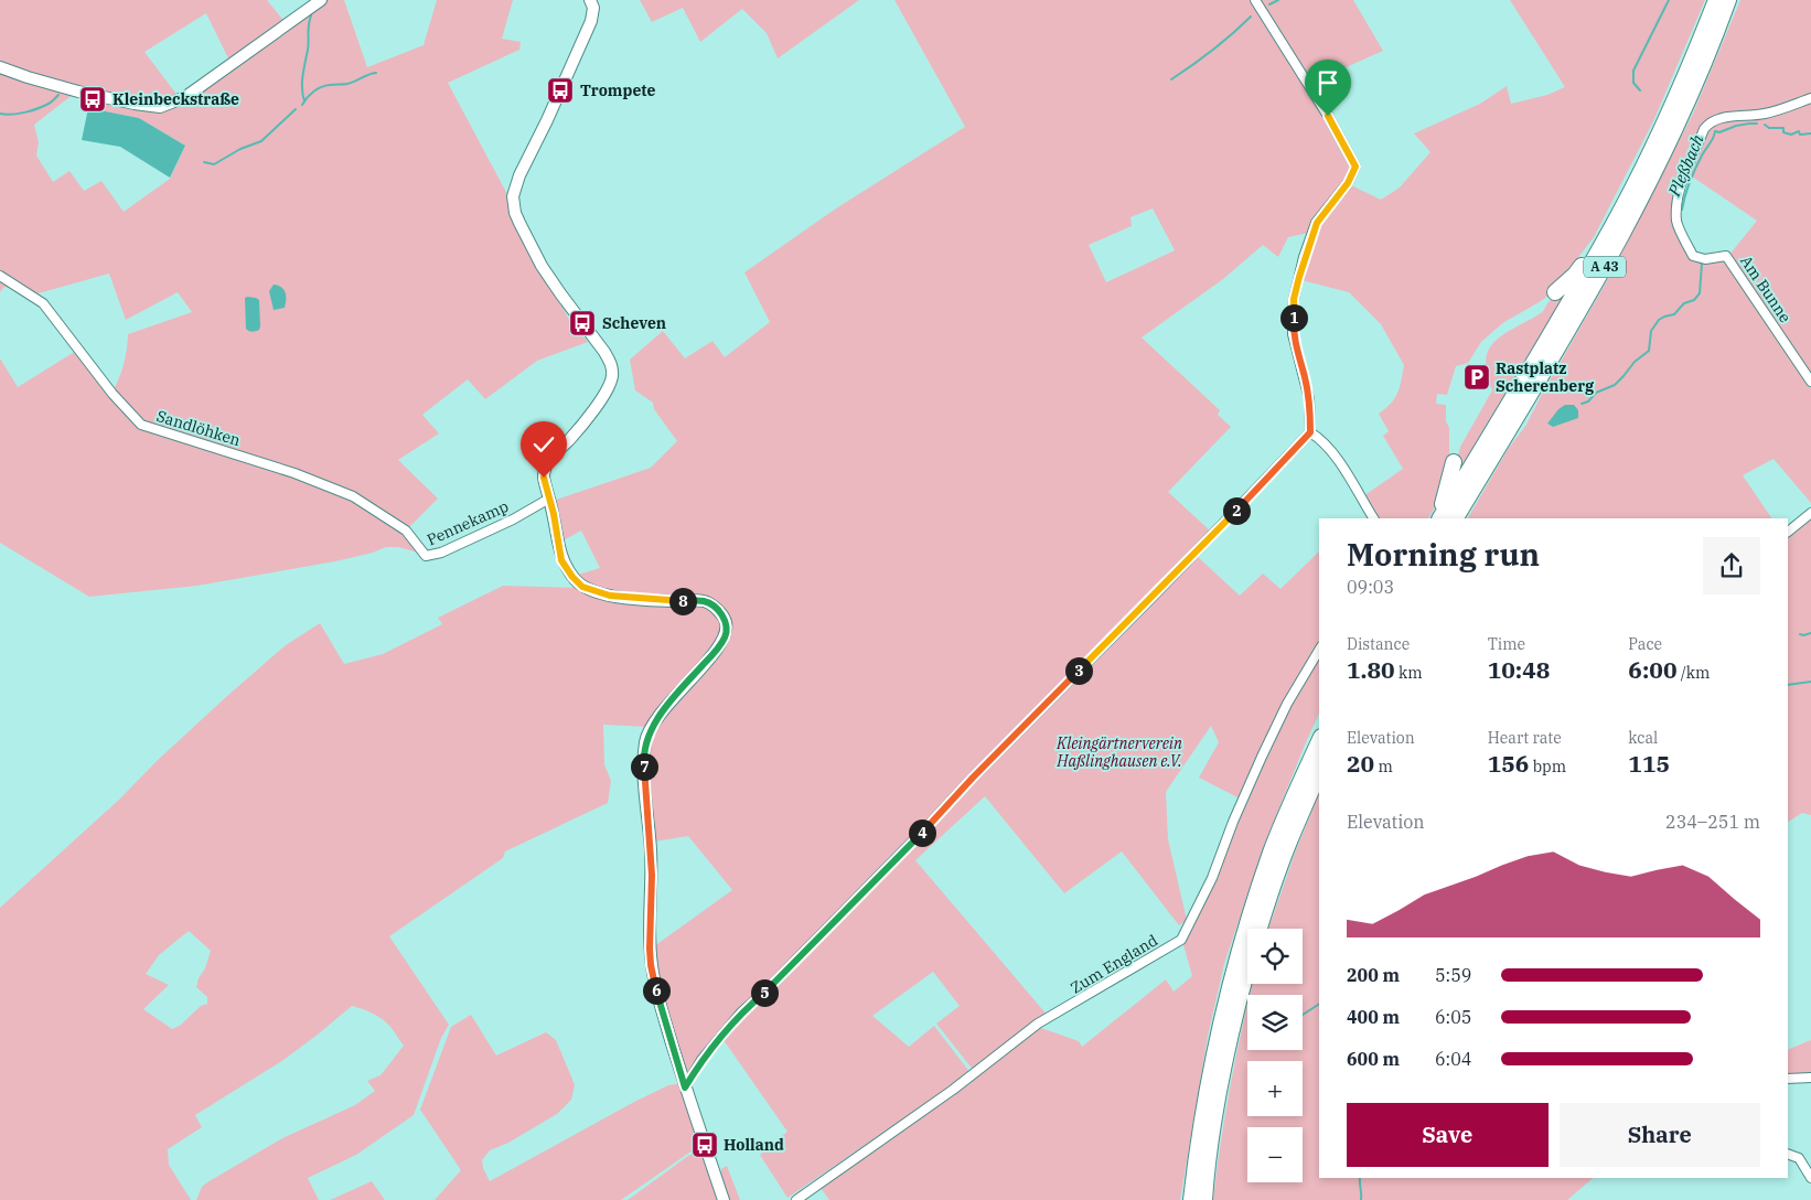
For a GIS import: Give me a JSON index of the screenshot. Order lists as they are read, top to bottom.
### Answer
{
  "streets": {
    "highway": ["A 43"],
    "street": [
      "Am Bunne",
      "Sandlöhken",
      "Pennekamp",
      "Zum England"
    ]
  },
  "crossings": [
    ["Sandlöhken", "Pennekamp"]
  ],
  "water": ["Pleßbach"],
  "parks": ["Kleingärtnerverein Haßlinghausen e.V."],
  "places": {
    "bus stop": [
      "Trompete",
      "Kleinbeckstraße",
      "Scheven",
      "Holland"
    ],
    "parking": ["Rastplatz Scherenberg"]
  },
  "page": {
    "pins": [
      "1",
      "2",
      "8",
      "3",
      "7",
      "4",
      "6",
      "5"
    ],
    "heading": ["Morning run", "09:03"],
    "stats": [
      ["Distance", "1.80 km"],
      ["Time", "10:48"],
      ["Pace", "6:00 /km"],
      ["Elevation", "20 m"],
      ["Heart rate", "156 bpm"],
      ["kcal", "115"]
    ],
    "chart": ["Elevation", "234–251 m"],
    "map_buttons": ["+", "−"],
    "list": [
      {
        "name": "200 m",
        "note": "5:59"
      },
      {
        "name": "400 m",
        "note": "6:05"
      },
      {
        "name": "600 m",
        "note": "6:04"
      }
    ],
    "buttons": ["Save", "Share"]
  }
}
